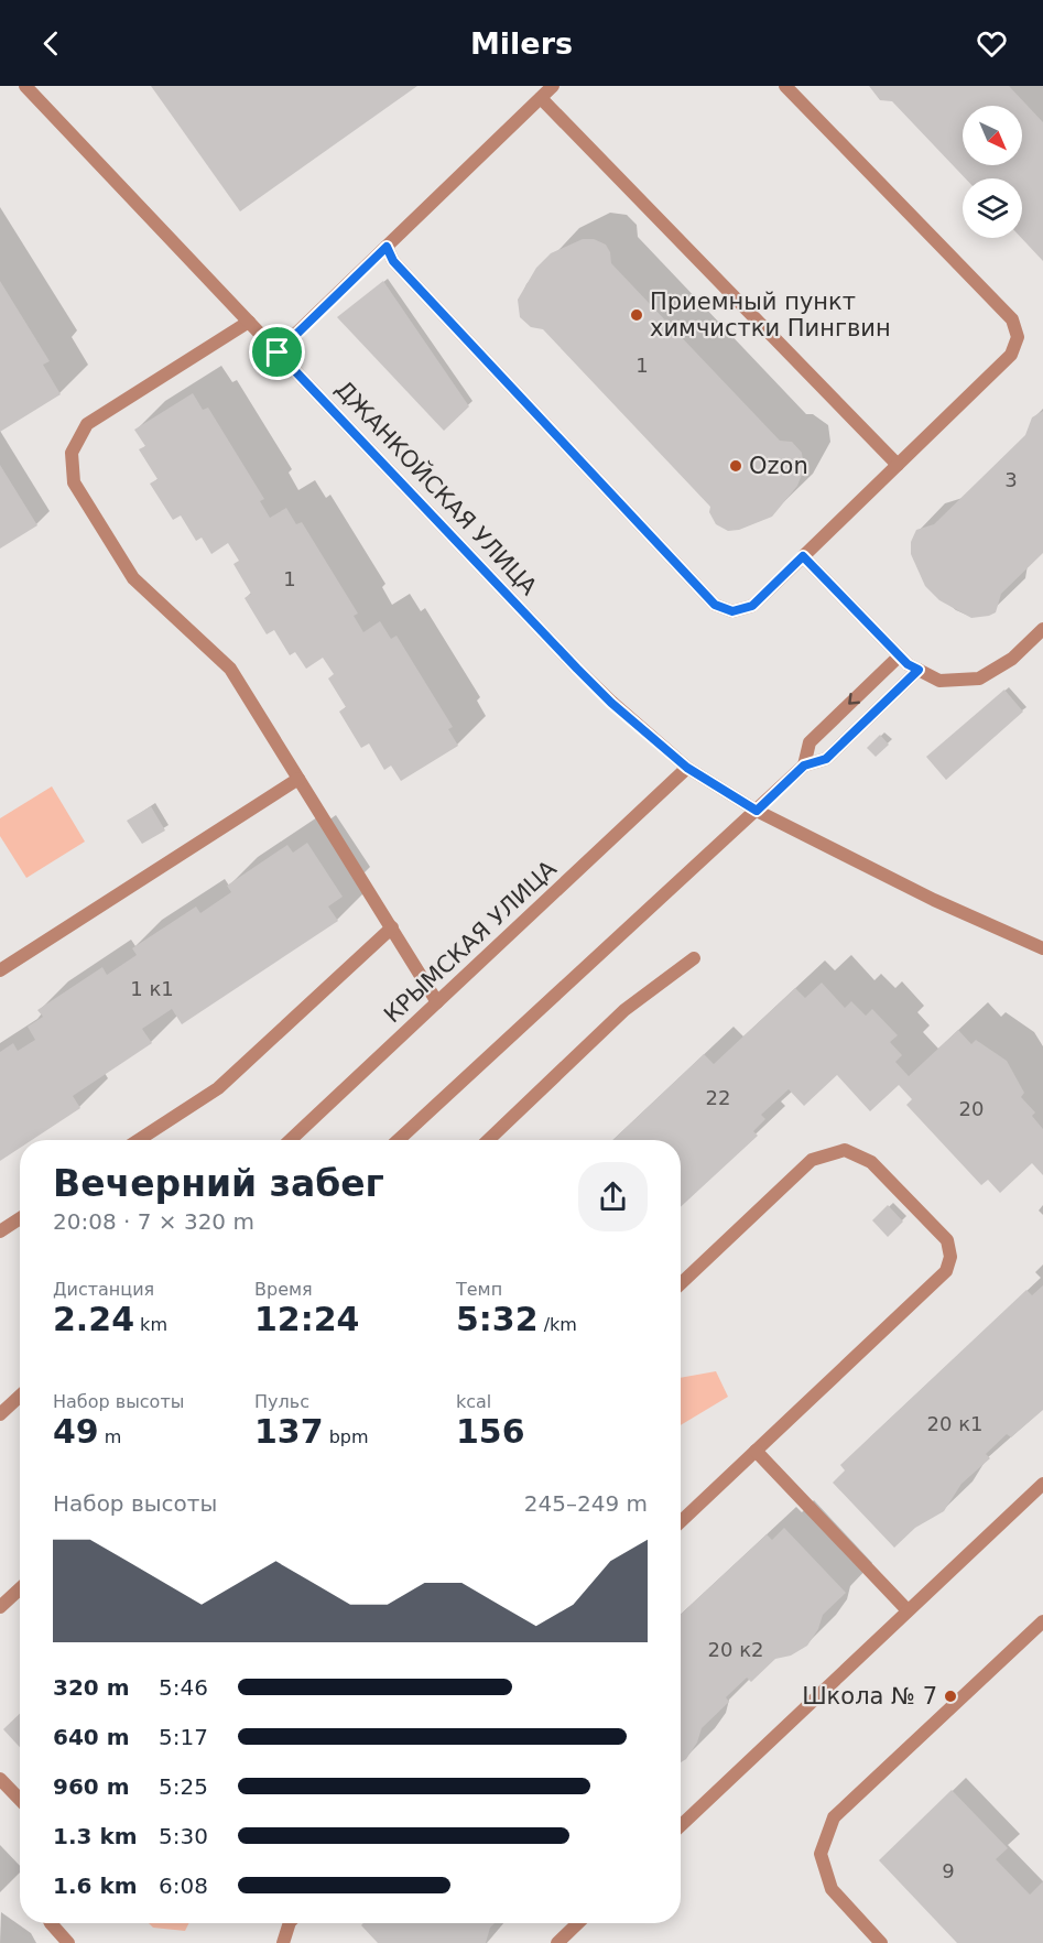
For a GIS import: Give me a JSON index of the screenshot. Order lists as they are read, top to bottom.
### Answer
{
  "streets": {
    "street": ["ДЖАНКОЙСКАЯ УЛИЦА", "КРЫМСКАЯ УЛИЦА"]
  },
  "crossings": [
    ["ДЖАНКОЙСКАЯ УЛИЦА", "КРЫМСКАЯ УЛИЦА"]
  ],
  "places": ["Приемный пункт химчистки Пингвин", "Ozon", "Школа № 7"],
  "house_numbers": [
    "1",
    "3",
    "1",
    "1 к1",
    "22",
    "20",
    "20 к1",
    "20 к2",
    "9"
  ],
  "north": "bottom right",
  "page": {
    "header": "Milers",
    "heading": ["Вечерний забег", "20:08 · 7 × 320 m"],
    "stats": [
      ["Дистанция", "2.24 km"],
      ["Время", "12:24"],
      ["Темп", "5:32 /km"],
      ["Набор высоты", "49 m"],
      ["Пульс", "137 bpm"],
      ["kcal", "156"]
    ],
    "chart": ["Набор высоты", "245–249 m"],
    "list": [
      {
        "name": "320 m",
        "note": "5:46"
      },
      {
        "name": "640 m",
        "note": "5:17"
      },
      {
        "name": "960 m",
        "note": "5:25"
      },
      {
        "name": "1.3 km",
        "note": "5:30"
      },
      {
        "name": "1.6 km",
        "note": "6:08"
      }
    ]
  }
}
